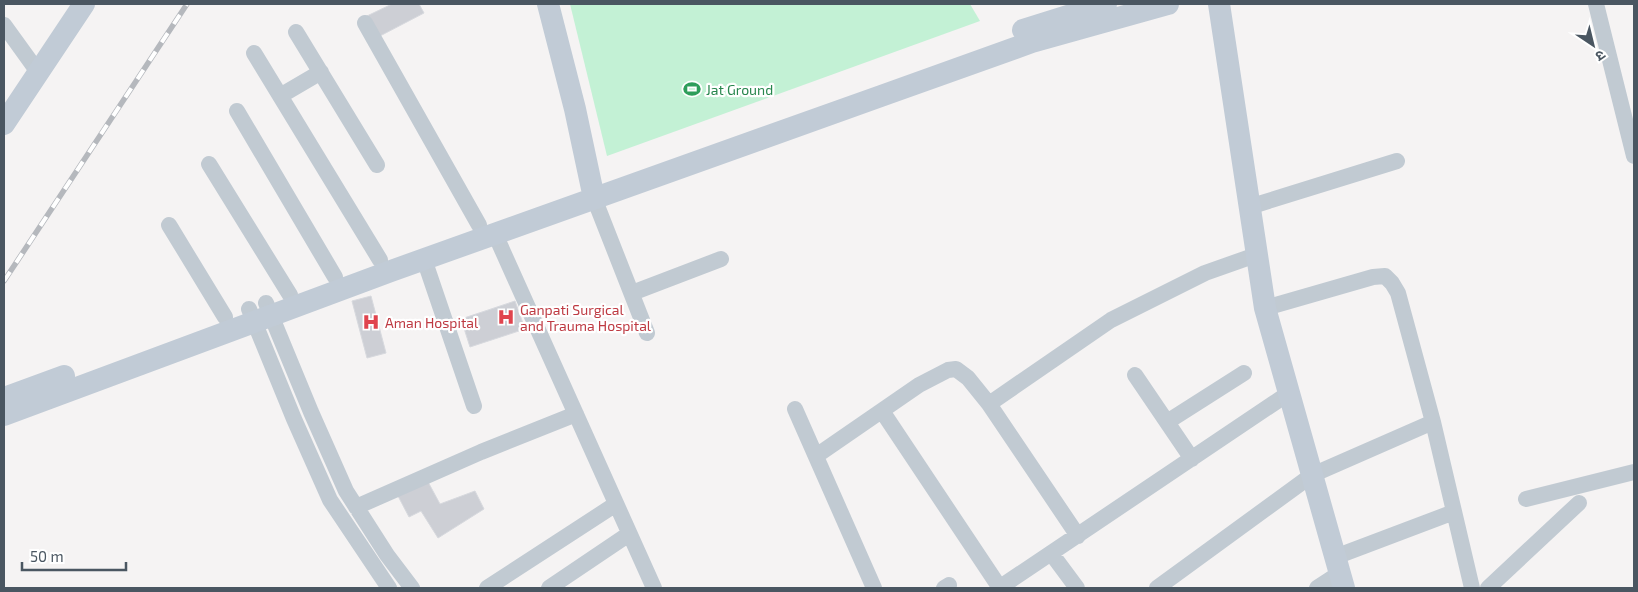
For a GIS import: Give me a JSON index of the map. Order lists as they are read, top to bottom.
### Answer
{
  "places": {
    "sports": ["Jat Ground"],
    "hospital": ["Ganpati Surgical and Trauma Hospital", "Aman Hospital"]
  },
  "scale_bar": "50 m",
  "north": "bottom right"
}
